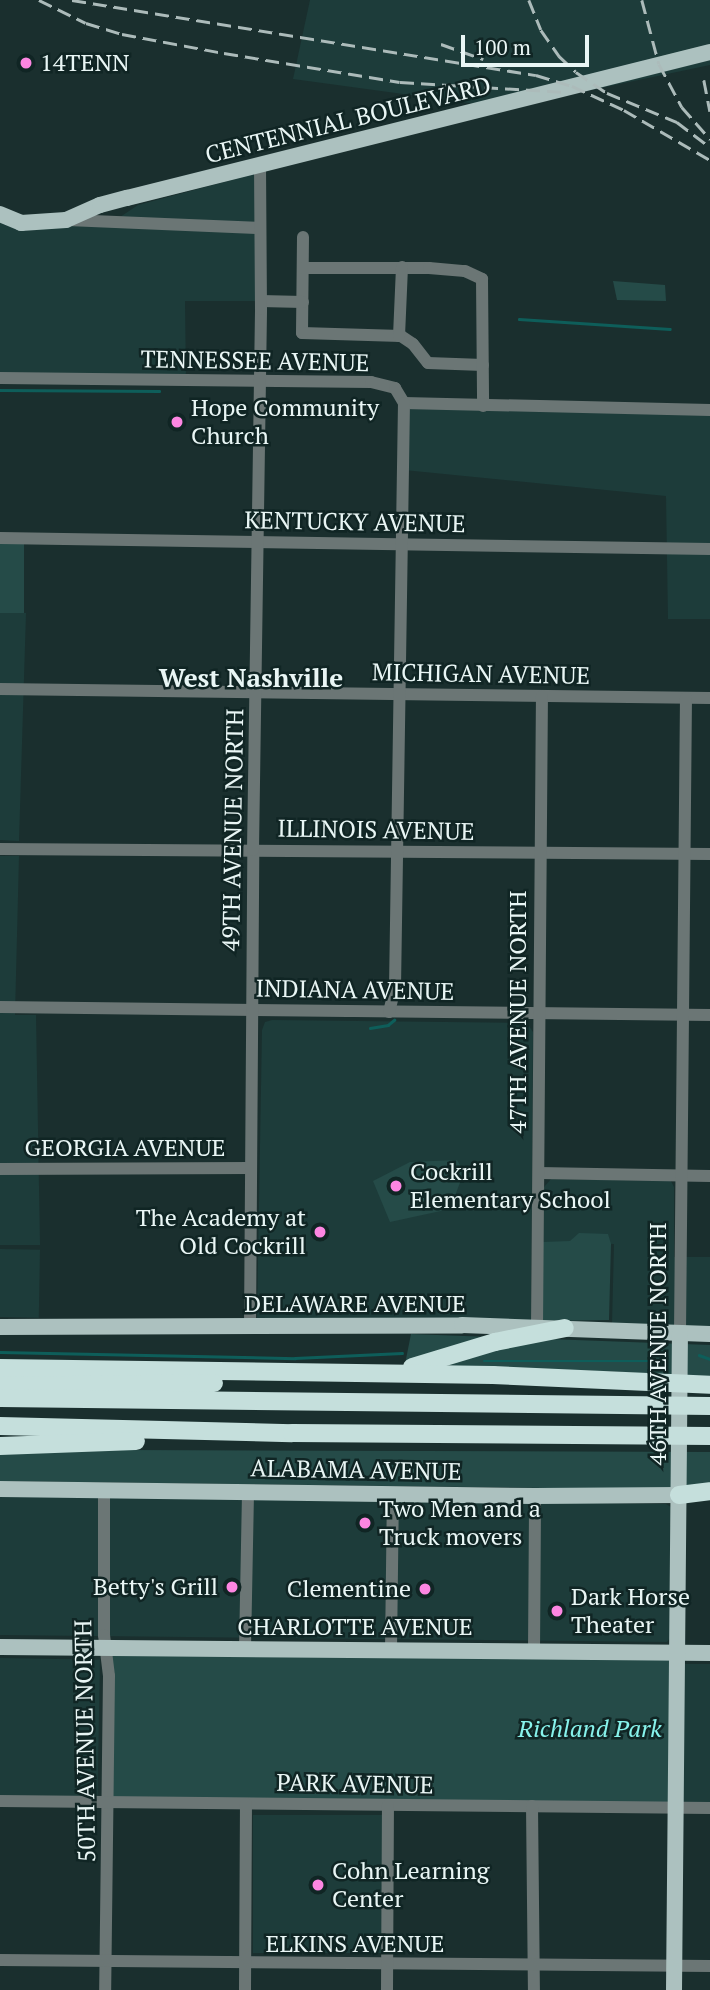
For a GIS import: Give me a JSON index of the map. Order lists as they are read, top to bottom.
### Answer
{
  "streets": {
    "main road": [
      "CENTENNIAL BOULEVARD",
      "DELAWARE AVENUE",
      "46TH AVENUE NORTH",
      "ALABAMA AVENUE",
      "CHARLOTTE AVENUE"
    ],
    "street": [
      "TENNESSEE AVENUE",
      "KENTUCKY AVENUE",
      "MICHIGAN AVENUE",
      "49TH AVENUE NORTH",
      "ILLINOIS AVENUE",
      "INDIANA AVENUE",
      "47TH AVENUE NORTH",
      "GEORGIA AVENUE",
      "50TH AVENUE NORTH",
      "PARK AVENUE",
      "ELKINS AVENUE"
    ]
  },
  "crossings": [
    ["CENTENNIAL BOULEVARD", "49TH AVENUE NORTH"],
    ["TENNESSEE AVENUE", "49TH AVENUE NORTH"],
    ["KENTUCKY AVENUE", "49TH AVENUE NORTH"],
    ["MICHIGAN AVENUE", "49TH AVENUE NORTH"],
    ["MICHIGAN AVENUE", "47TH AVENUE NORTH"],
    ["MICHIGAN AVENUE", "46TH AVENUE NORTH"],
    ["49TH AVENUE NORTH", "ILLINOIS AVENUE"],
    ["49TH AVENUE NORTH", "INDIANA AVENUE"],
    ["49TH AVENUE NORTH", "GEORGIA AVENUE"],
    ["49TH AVENUE NORTH", "DELAWARE AVENUE"],
    ["ILLINOIS AVENUE", "47TH AVENUE NORTH"],
    ["ILLINOIS AVENUE", "46TH AVENUE NORTH"],
    ["INDIANA AVENUE", "47TH AVENUE NORTH"],
    ["INDIANA AVENUE", "46TH AVENUE NORTH"],
    ["47TH AVENUE NORTH", "DELAWARE AVENUE"],
    ["DELAWARE AVENUE", "46TH AVENUE NORTH"],
    ["46TH AVENUE NORTH", "ALABAMA AVENUE"],
    ["46TH AVENUE NORTH", "CHARLOTTE AVENUE"],
    ["46TH AVENUE NORTH", "PARK AVENUE"],
    ["46TH AVENUE NORTH", "ELKINS AVENUE"],
    ["ALABAMA AVENUE", "50TH AVENUE NORTH"],
    ["CHARLOTTE AVENUE", "50TH AVENUE NORTH"],
    ["50TH AVENUE NORTH", "PARK AVENUE"],
    ["50TH AVENUE NORTH", "ELKINS AVENUE"]
  ],
  "districts": ["West Nashville"],
  "parks": ["Richland Park"],
  "places": [
    "14TENN",
    "Hope Community Church",
    "Cockrill Elementary School",
    "The Academy at Old Cockrill",
    "Two Men and a Truck movers",
    "Betty's Grill",
    "Clementine",
    "Dark Horse Theater",
    "Cohn Learning Center"
  ],
  "scale_bar": "100 m"
}
